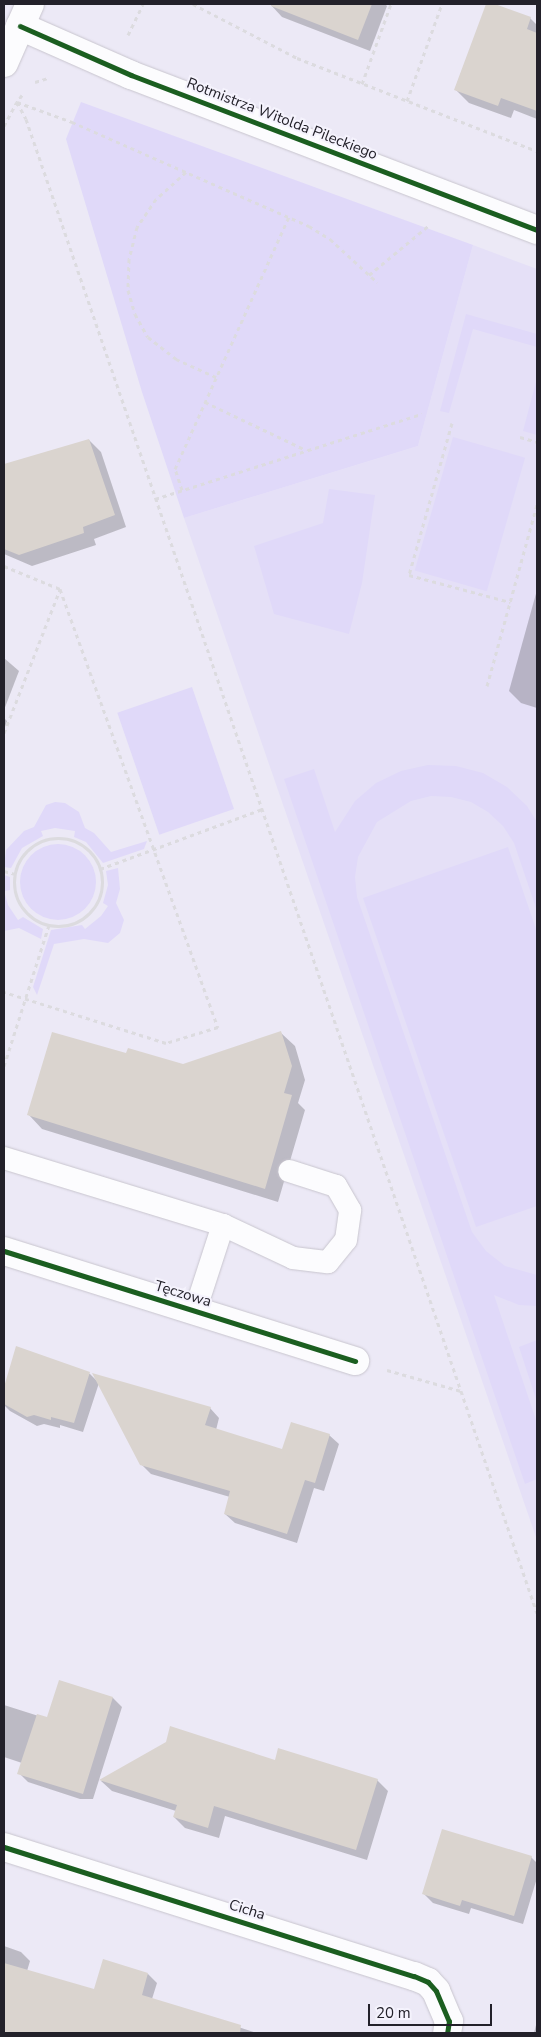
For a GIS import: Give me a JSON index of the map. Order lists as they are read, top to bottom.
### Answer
{
  "streets": {
    "street": ["Rotmistrza Witolda Pileckiego", "Tęczowa", "Cicha"]
  },
  "scale_bar": "20 m"
}
